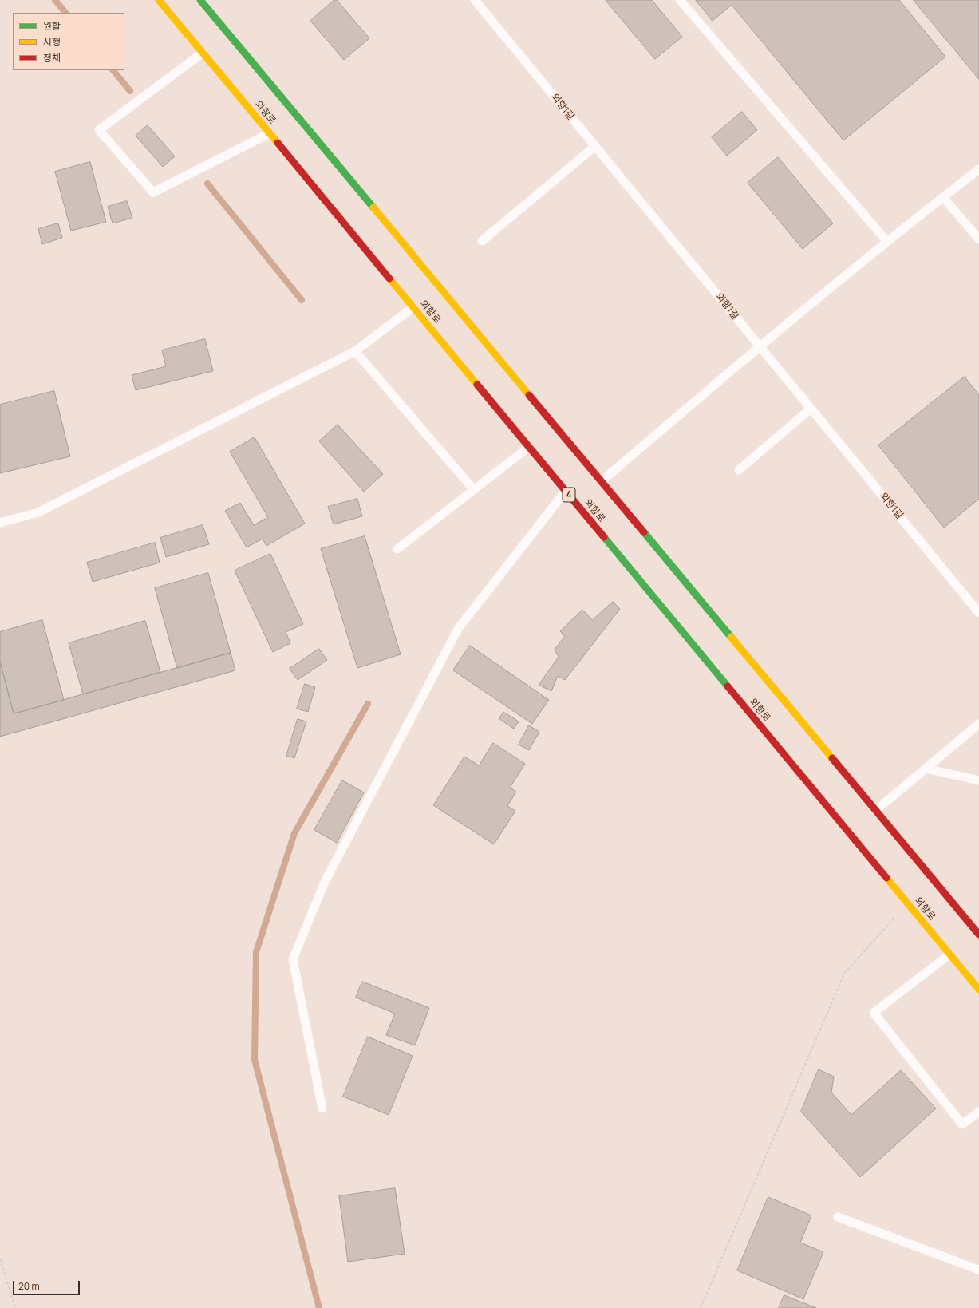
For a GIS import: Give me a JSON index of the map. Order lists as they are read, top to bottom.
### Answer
{
  "streets": {
    "main road": ["외항로", "4"],
    "lane": ["외항1길"]
  },
  "legend": ["원활", "서행", "정체"],
  "scale_bar": "20 m"
}
